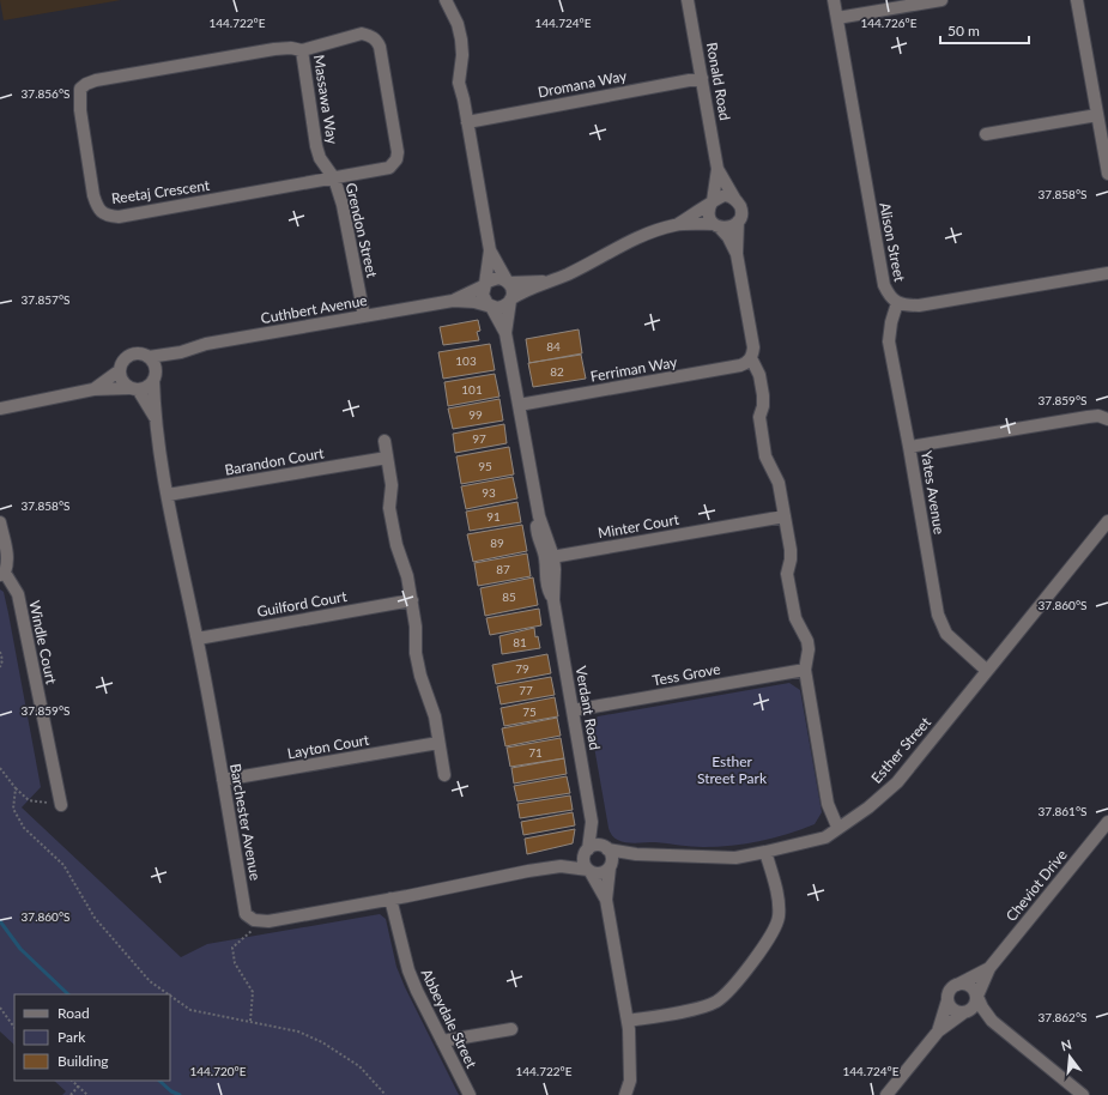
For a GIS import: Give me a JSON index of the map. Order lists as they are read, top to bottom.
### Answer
{
  "streets": {
    "street": [
      "Ronald Road",
      "Dromana Way",
      "Massawa Way",
      "Reetaj Crescent",
      "Grendon Street",
      "Alison Street",
      "Cuthbert Avenue",
      "Ferriman Way",
      "Barandon Court",
      "Yates Avenue",
      "Minter Court",
      "Guilford Court",
      "Windle Court",
      "Tess Grove",
      "Verdant Road",
      "Layton Court",
      "Esther Street",
      "Barchester Avenue",
      "Cheviot Drive",
      "Abbeydale Street"
    ]
  },
  "crossings": [
    ["Ronald Road", "Dromana Way"],
    ["Massawa Way", "Reetaj Crescent"],
    ["Massawa Way", "Grendon Street"],
    ["Reetaj Crescent", "Grendon Street"],
    ["Grendon Street", "Cuthbert Avenue"],
    ["Alison Street", "Yates Avenue"],
    ["Cuthbert Avenue", "Verdant Road"],
    ["Cuthbert Avenue", "Barchester Avenue"],
    ["Ferriman Way", "Verdant Road"],
    ["Barandon Court", "Barchester Avenue"],
    ["Yates Avenue", "Esther Street"],
    ["Minter Court", "Verdant Road"],
    ["Guilford Court", "Barchester Avenue"],
    ["Tess Grove", "Verdant Road"],
    ["Verdant Road", "Esther Street"],
    ["Layton Court", "Barchester Avenue"]
  ],
  "parks": ["Esther Street Park"],
  "house_numbers": [
    "84",
    "103",
    "82",
    "101",
    "99",
    "97",
    "95",
    "93",
    "91",
    "89",
    "87",
    "85",
    "81",
    "79",
    "77",
    "75",
    "71"
  ],
  "legend": ["Road", "Park", "Building"],
  "scale_bar": "50 m",
  "north": "top",
  "coordinates": [
    "144.722°E",
    "144.724°E",
    "144.726°E",
    "37.856°S",
    "37.858°S",
    "37.857°S",
    "37.859°S",
    "37.860°S",
    "37.861°S",
    "37.862°S",
    "144.720°E"
  ]
}
